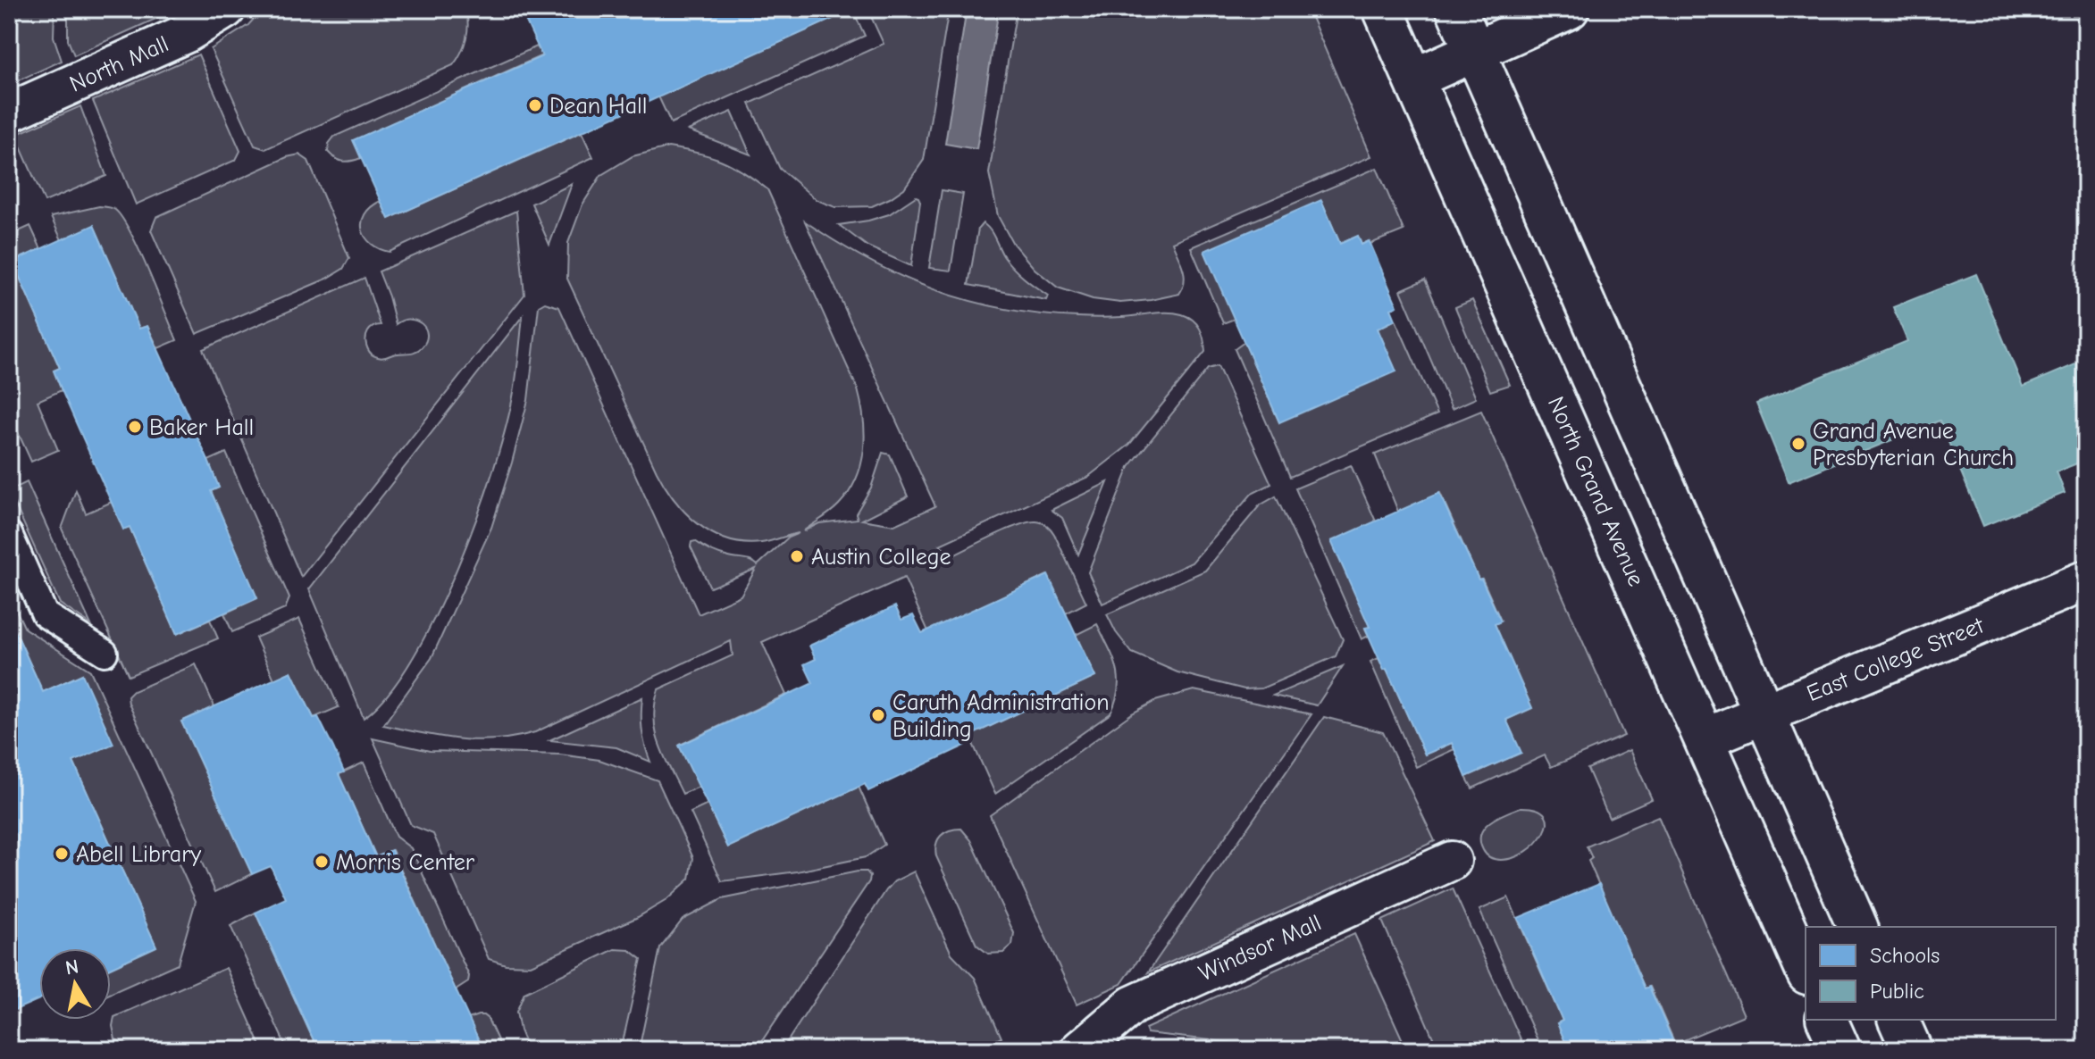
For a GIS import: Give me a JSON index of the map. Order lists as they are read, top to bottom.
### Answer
{
  "streets": {
    "main road": ["North Grand Avenue", "East College Street"],
    "street": ["North Mall", "Windsor Mall"]
  },
  "crossings": [
    ["North Grand Avenue", "East College Street"]
  ],
  "places": [
    "Dean Hall",
    "Baker Hall",
    "Grand Avenue Presbyterian Church",
    "Austin College",
    "Caruth Administration Building",
    "Abell Library",
    "Morris Center"
  ],
  "legend": ["Schools", "Public"],
  "north": "top"
}
